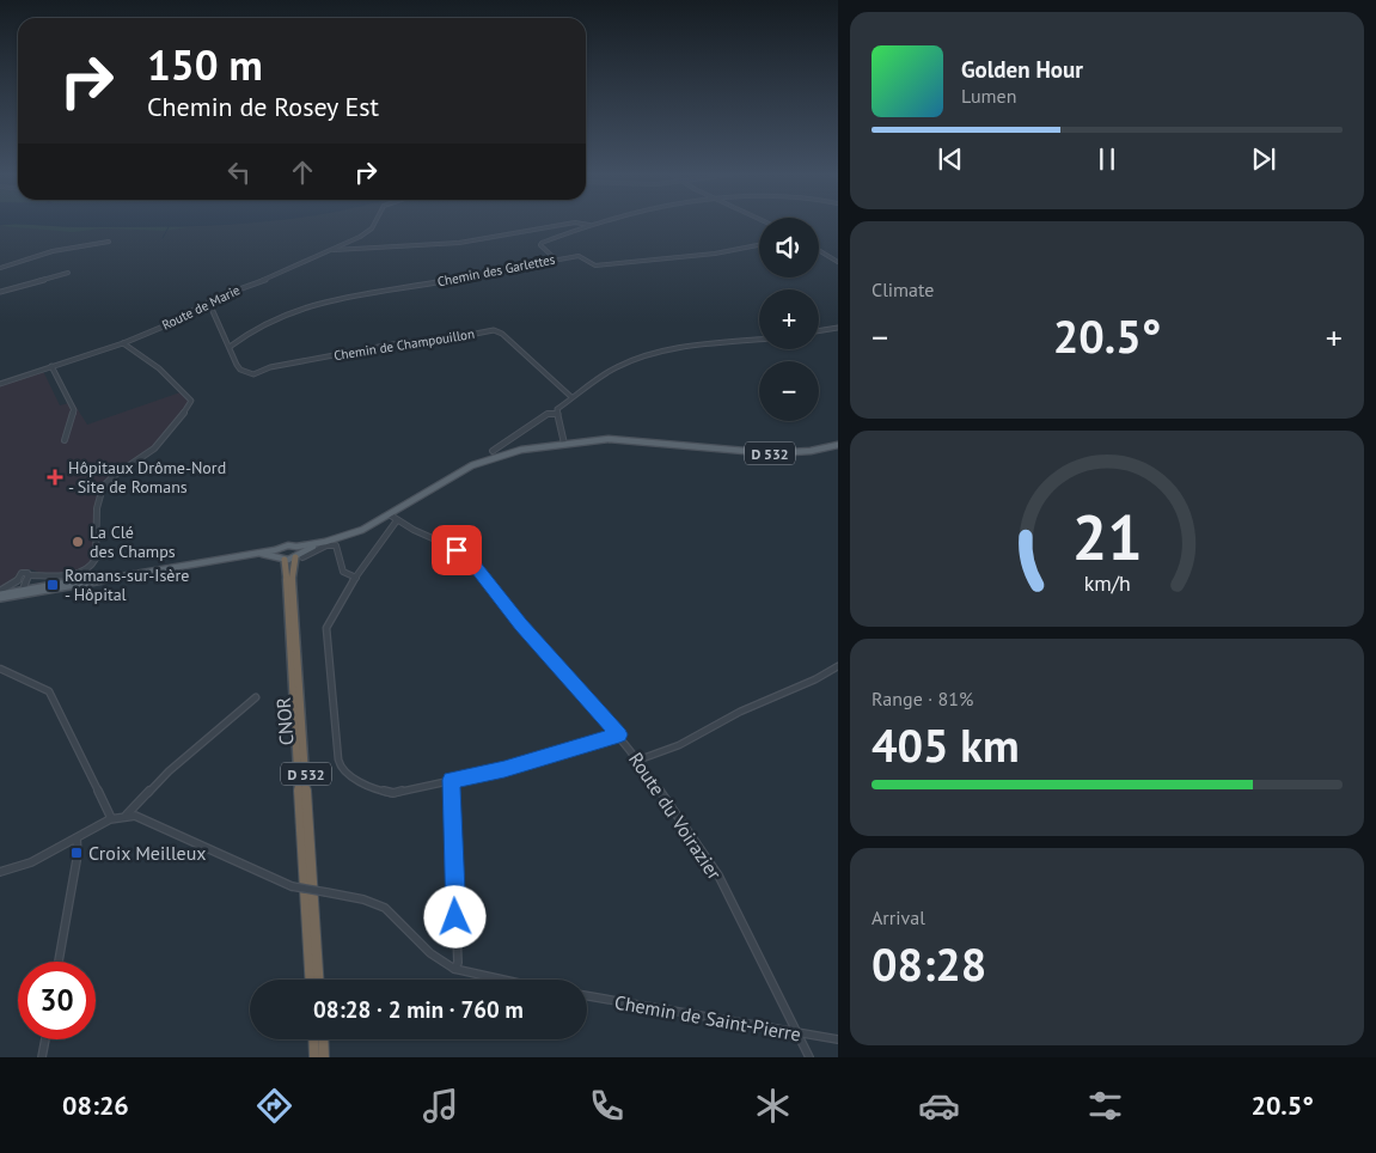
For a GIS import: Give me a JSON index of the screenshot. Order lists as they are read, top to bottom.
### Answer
{
  "streets": {
    "highway": ["D 532", "CNOR"],
    "street": [
      "Chemin des Garlettes",
      "Route de Marie",
      "Chemin de Champouillon",
      "Route du Voirazier",
      "Chemin de Saint-Pierre"
    ]
  },
  "crossings": [
    ["Chemin des Garlettes", "Chemin de Champouillon"],
    ["Route de Marie", "Chemin de Champouillon"],
    ["D 532", "CNOR"],
    ["D 532", "Route du Voirazier"],
    ["Route du Voirazier", "Chemin de Saint-Pierre"]
  ],
  "places": {
    "health": ["Hôpitaux Drôme-Nord - Site de Romans"],
    "other": ["La Clé des Champs"],
    "transit": ["Romans-sur-Isère - Hôpital", "Croix Meilleux"]
  },
  "page": {
    "turn": ["150 m", "Chemin de Rosey Est"],
    "song": ["Golden Hour", "Lumen"],
    "map_buttons": ["+", "−"],
    "tile": [
      "Climate",
      ["Range · 81%", "405 km"],
      ["Arrival", "08:28"]
    ],
    "heat": ["−", "20.5°", "+"],
    "limit": "30",
    "trip": "08:28 · 2 min · 760 m",
    "tabs": ["08:26", "20.5°"],
    "gauge": ["21", "km/h"]
  }
}
